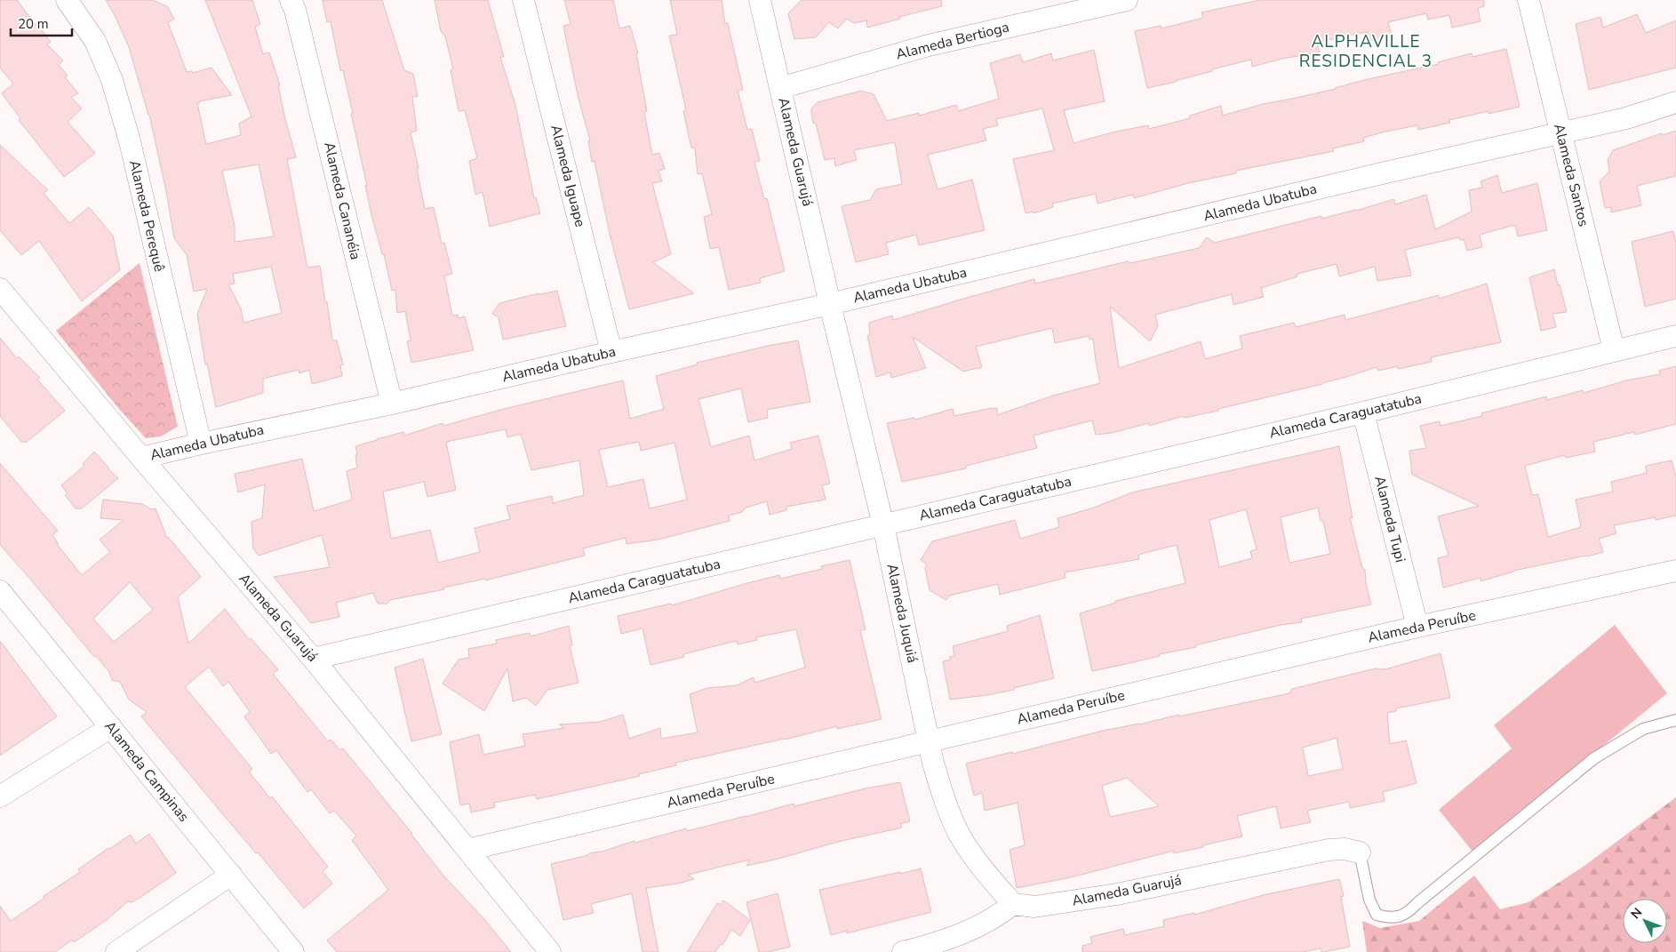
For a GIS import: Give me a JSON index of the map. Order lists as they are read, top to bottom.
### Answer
{
  "streets": {
    "street": [
      "Alameda Bertioga",
      "Alameda Guarujá",
      "Alameda Santos",
      "Alameda Iguape",
      "Alameda Cananéia",
      "Alameda Ubatuba",
      "Alameda Perequê",
      "Alameda Caraguatatuba",
      "Alameda Tupi",
      "Alameda Juquiá",
      "Alameda Peruíbe",
      "Alameda Campinas"
    ]
  },
  "crossings": [
    ["Alameda Bertioga", "Alameda Guarujá"],
    ["Alameda Guarujá", "Alameda Ubatuba"],
    ["Alameda Guarujá", "Alameda Caraguatatuba"],
    ["Alameda Guarujá", "Alameda Juquiá"],
    ["Alameda Guarujá", "Alameda Peruíbe"],
    ["Alameda Santos", "Alameda Ubatuba"],
    ["Alameda Santos", "Alameda Caraguatatuba"],
    ["Alameda Iguape", "Alameda Ubatuba"],
    ["Alameda Cananéia", "Alameda Ubatuba"],
    ["Alameda Ubatuba", "Alameda Perequê"],
    ["Alameda Ubatuba", "Alameda Juquiá"],
    ["Alameda Caraguatatuba", "Alameda Tupi"],
    ["Alameda Caraguatatuba", "Alameda Juquiá"],
    ["Alameda Tupi", "Alameda Peruíbe"],
    ["Alameda Juquiá", "Alameda Peruíbe"]
  ],
  "districts": ["ALPHAVILLE RESIDENCIAL 3"],
  "scale_bar": "20 m",
  "north": "top left"
}
